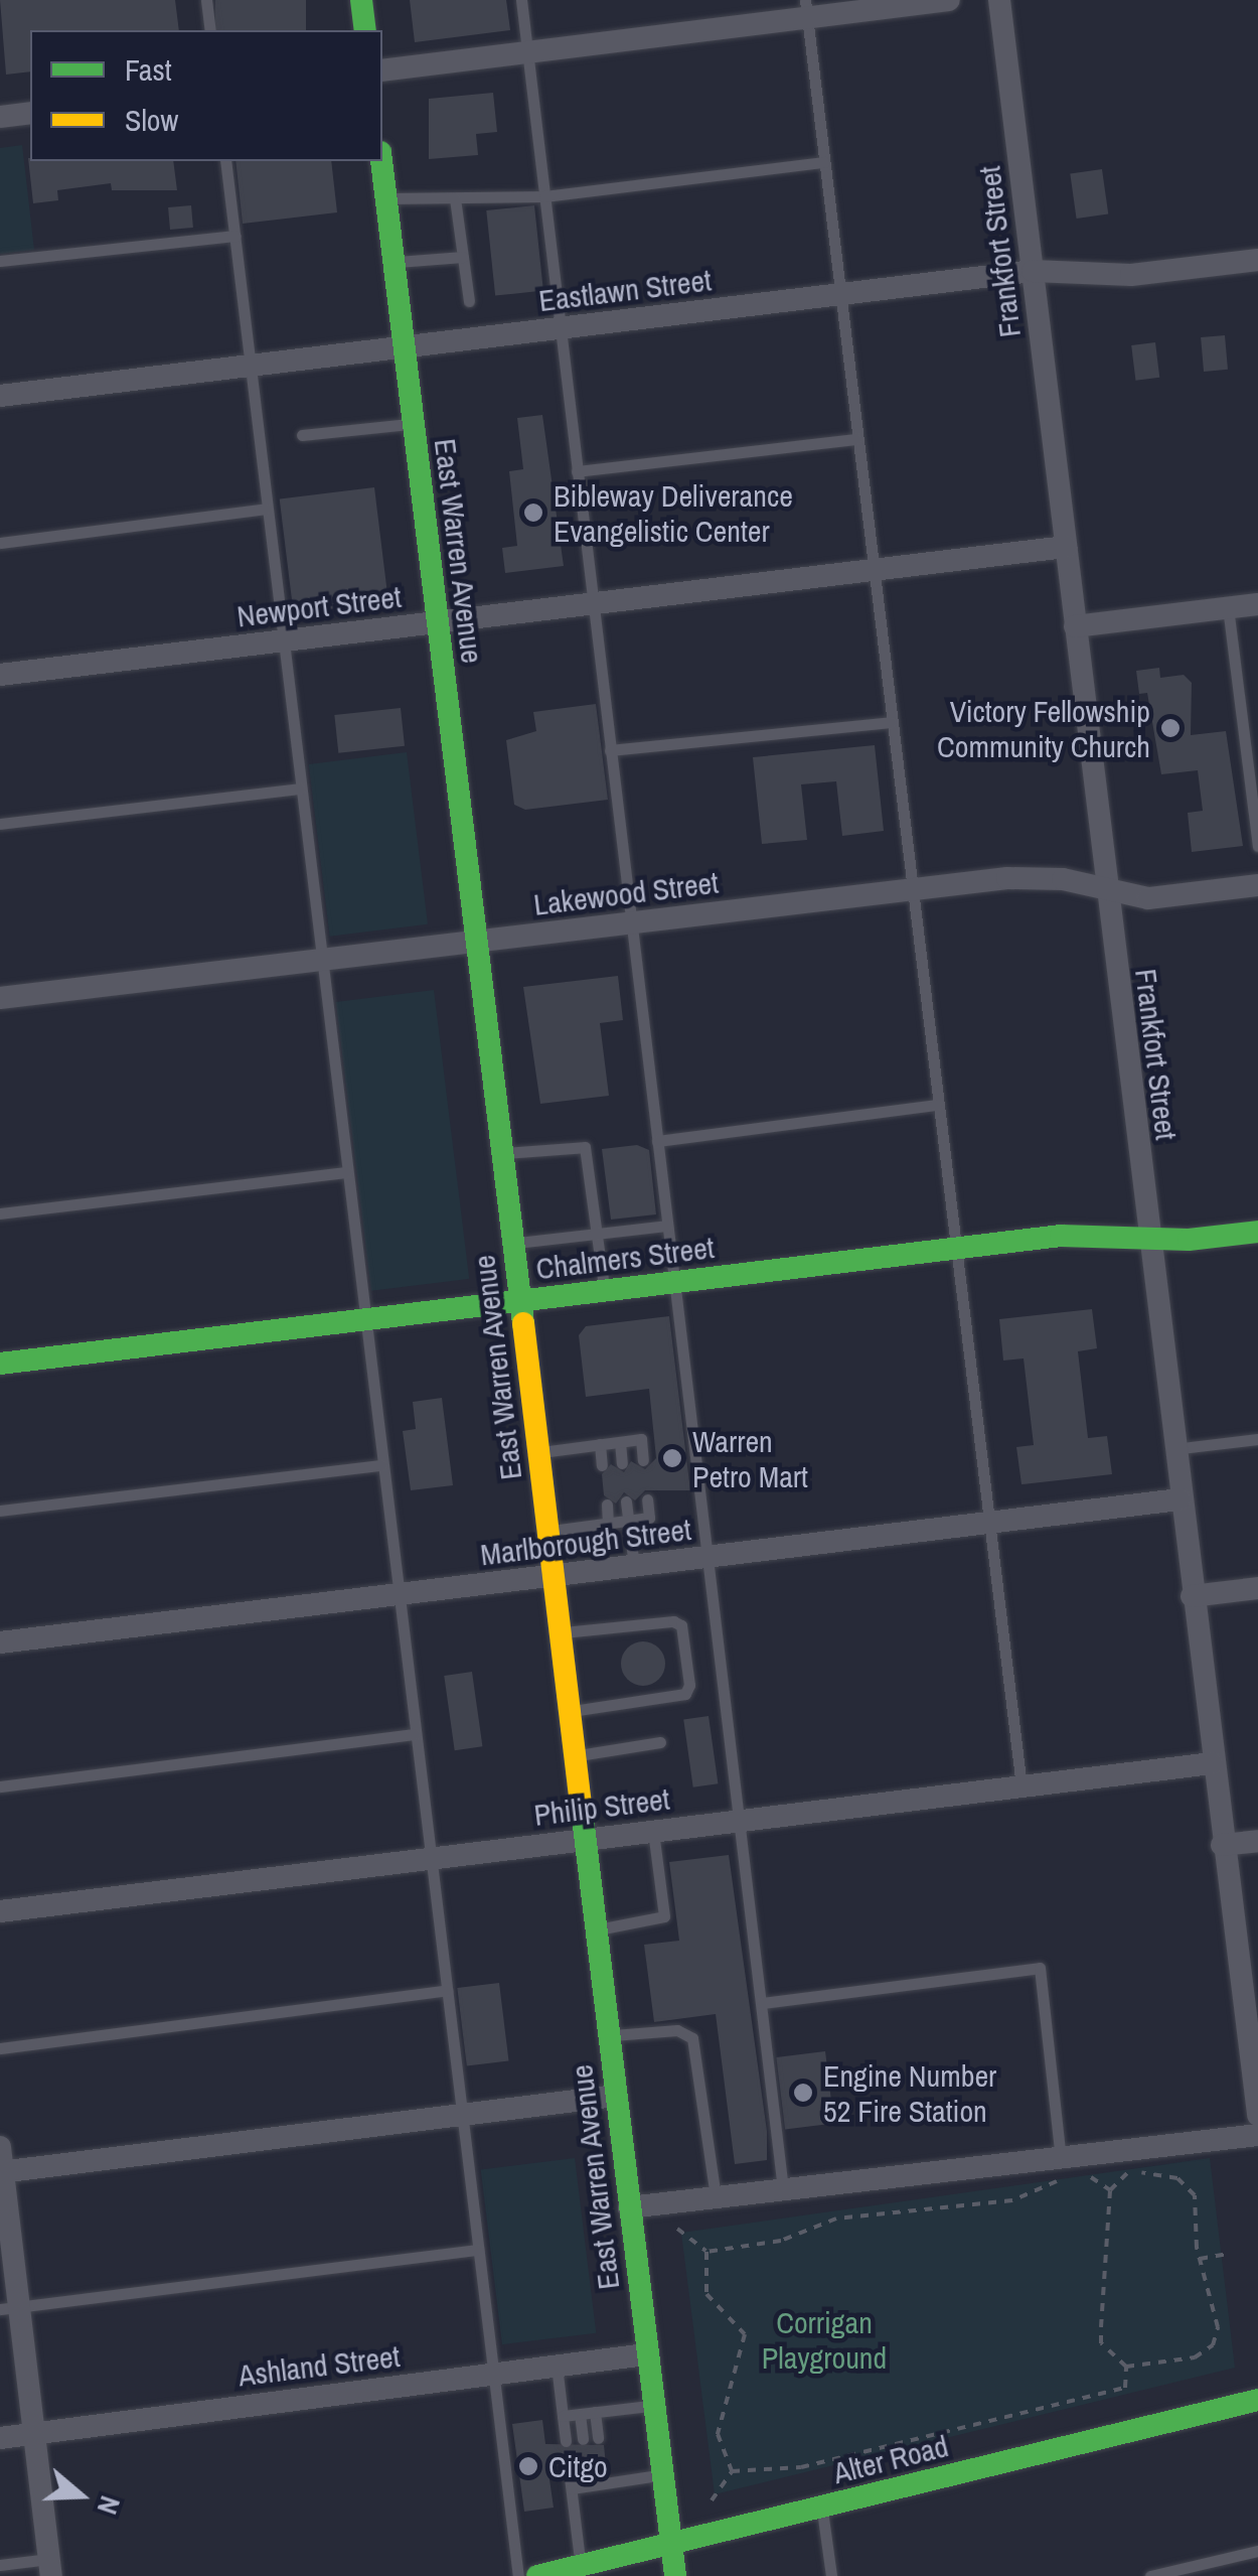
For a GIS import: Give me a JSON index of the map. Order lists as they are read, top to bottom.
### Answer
{
  "streets": {
    "main road": ["East Warren Avenue", "Chalmers Street", "Alter Road"],
    "street": [
      "Frankfort Street",
      "Eastlawn Street",
      "Newport Street",
      "Lakewood Street",
      "Marlborough Street",
      "Philip Street",
      "Ashland Street"
    ]
  },
  "crossings": [
    ["Frankfort Street", "Eastlawn Street"],
    ["Frankfort Street", "Newport Street"],
    ["Frankfort Street", "Lakewood Street"],
    ["Frankfort Street", "Chalmers Street"],
    ["Frankfort Street", "Marlborough Street"],
    ["Frankfort Street", "Philip Street"],
    ["Eastlawn Street", "East Warren Avenue"],
    ["East Warren Avenue", "Newport Street"],
    ["East Warren Avenue", "Lakewood Street"],
    ["East Warren Avenue", "Chalmers Street"],
    ["East Warren Avenue", "Marlborough Street"],
    ["East Warren Avenue", "Philip Street"],
    ["East Warren Avenue", "Ashland Street"],
    ["East Warren Avenue", "Alter Road"]
  ],
  "parks": ["Corrigan Playground"],
  "places": [
    "Bibleway Deliverance Evangelistic Center",
    "Victory Fellowship Community Church",
    "Warren Petro Mart",
    "Engine Number 52 Fire Station",
    "Citgo"
  ],
  "legend": ["Fast", "Slow"],
  "north": "right"
}
